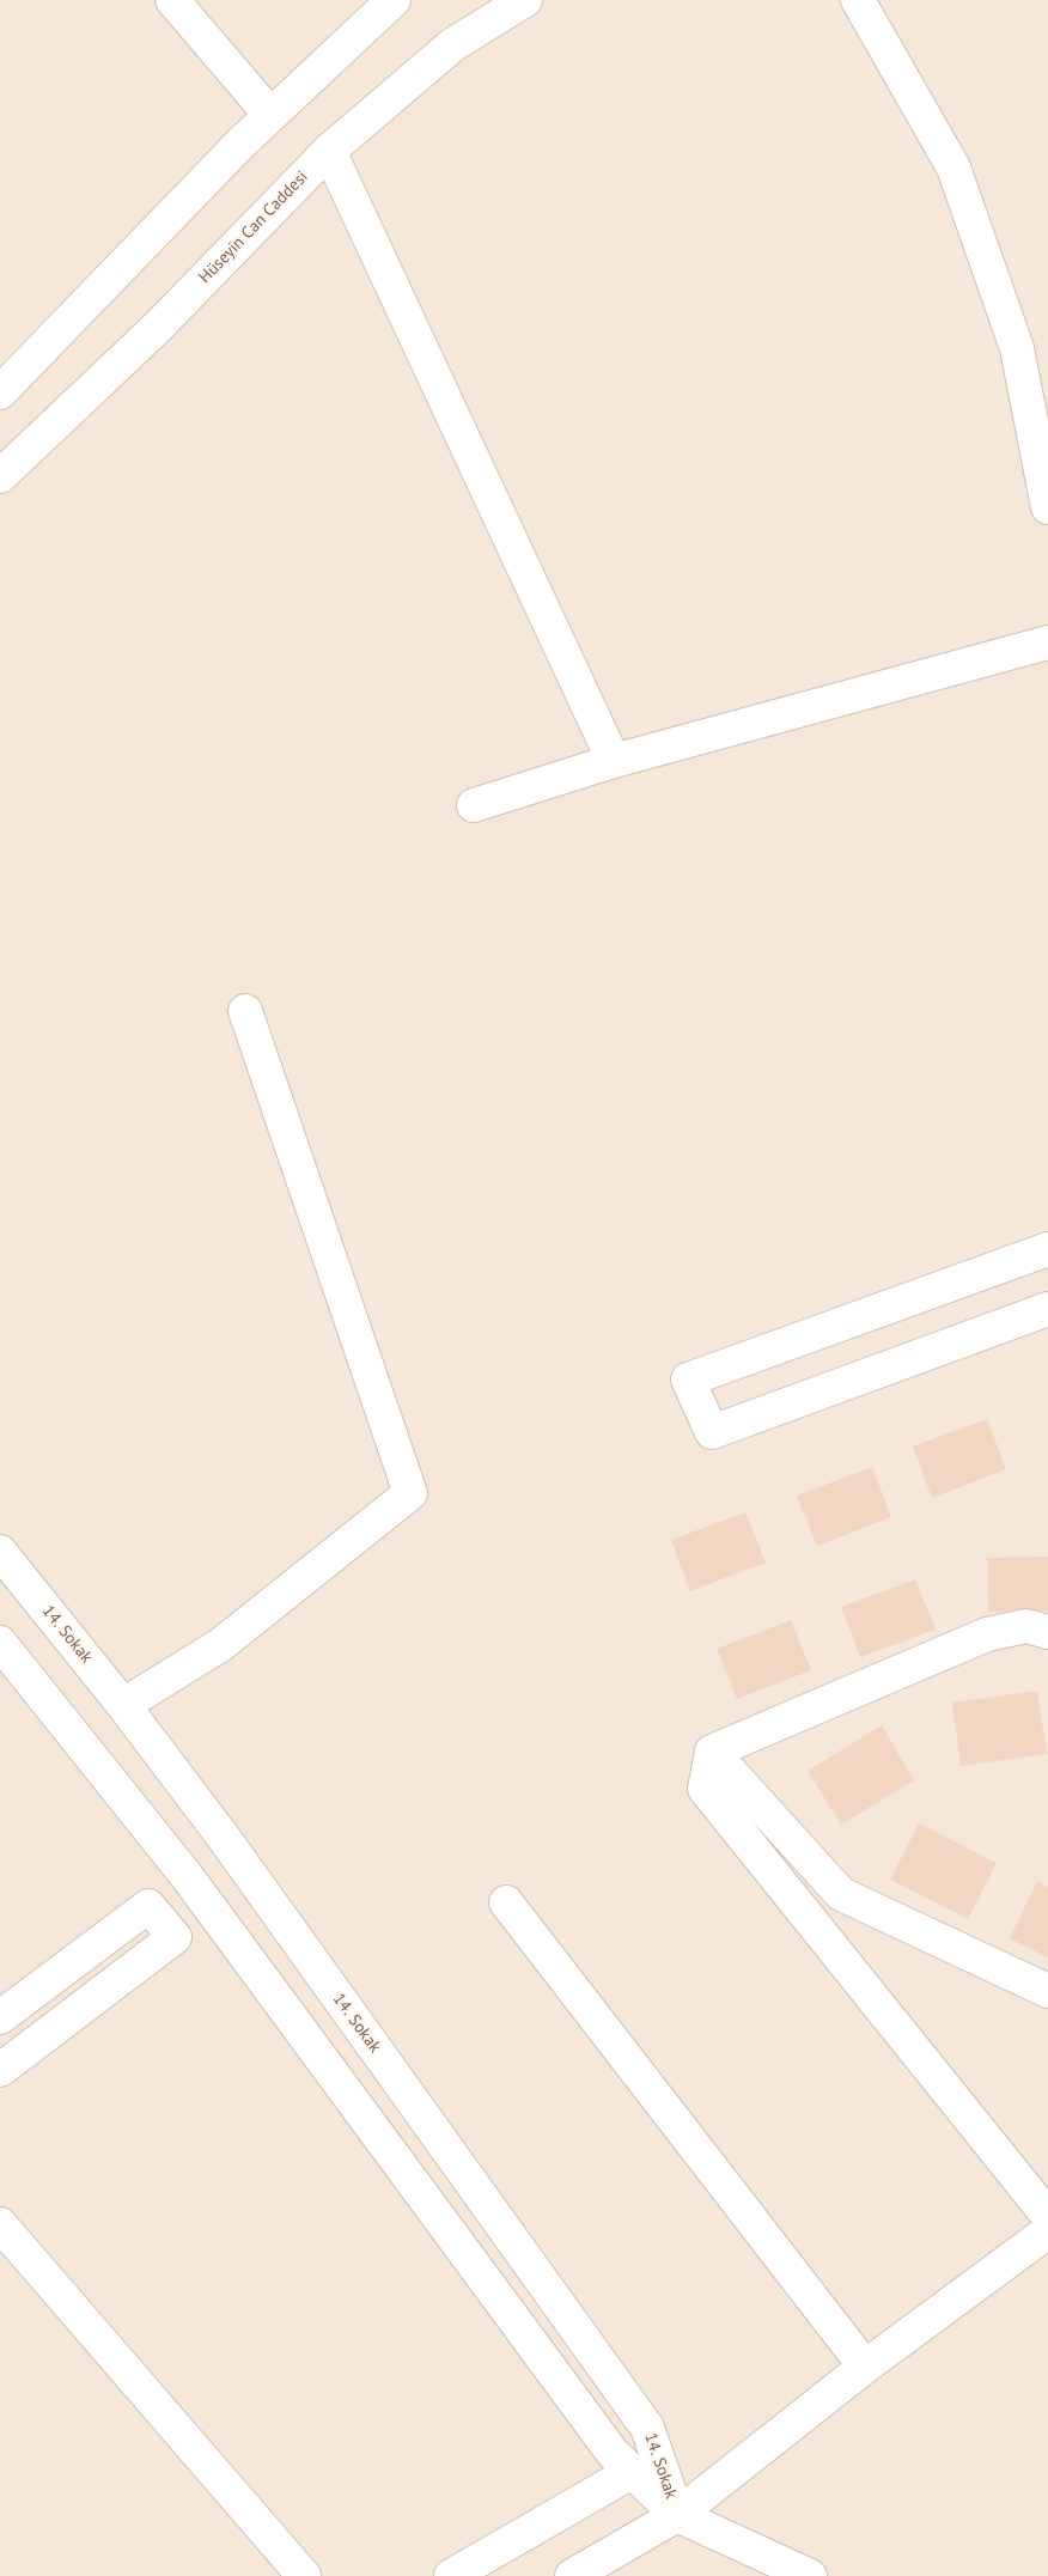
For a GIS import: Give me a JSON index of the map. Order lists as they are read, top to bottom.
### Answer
{
  "streets": {
    "street": ["Hüseyin Can Caddesi", "14. Sokak"]
  }
}
